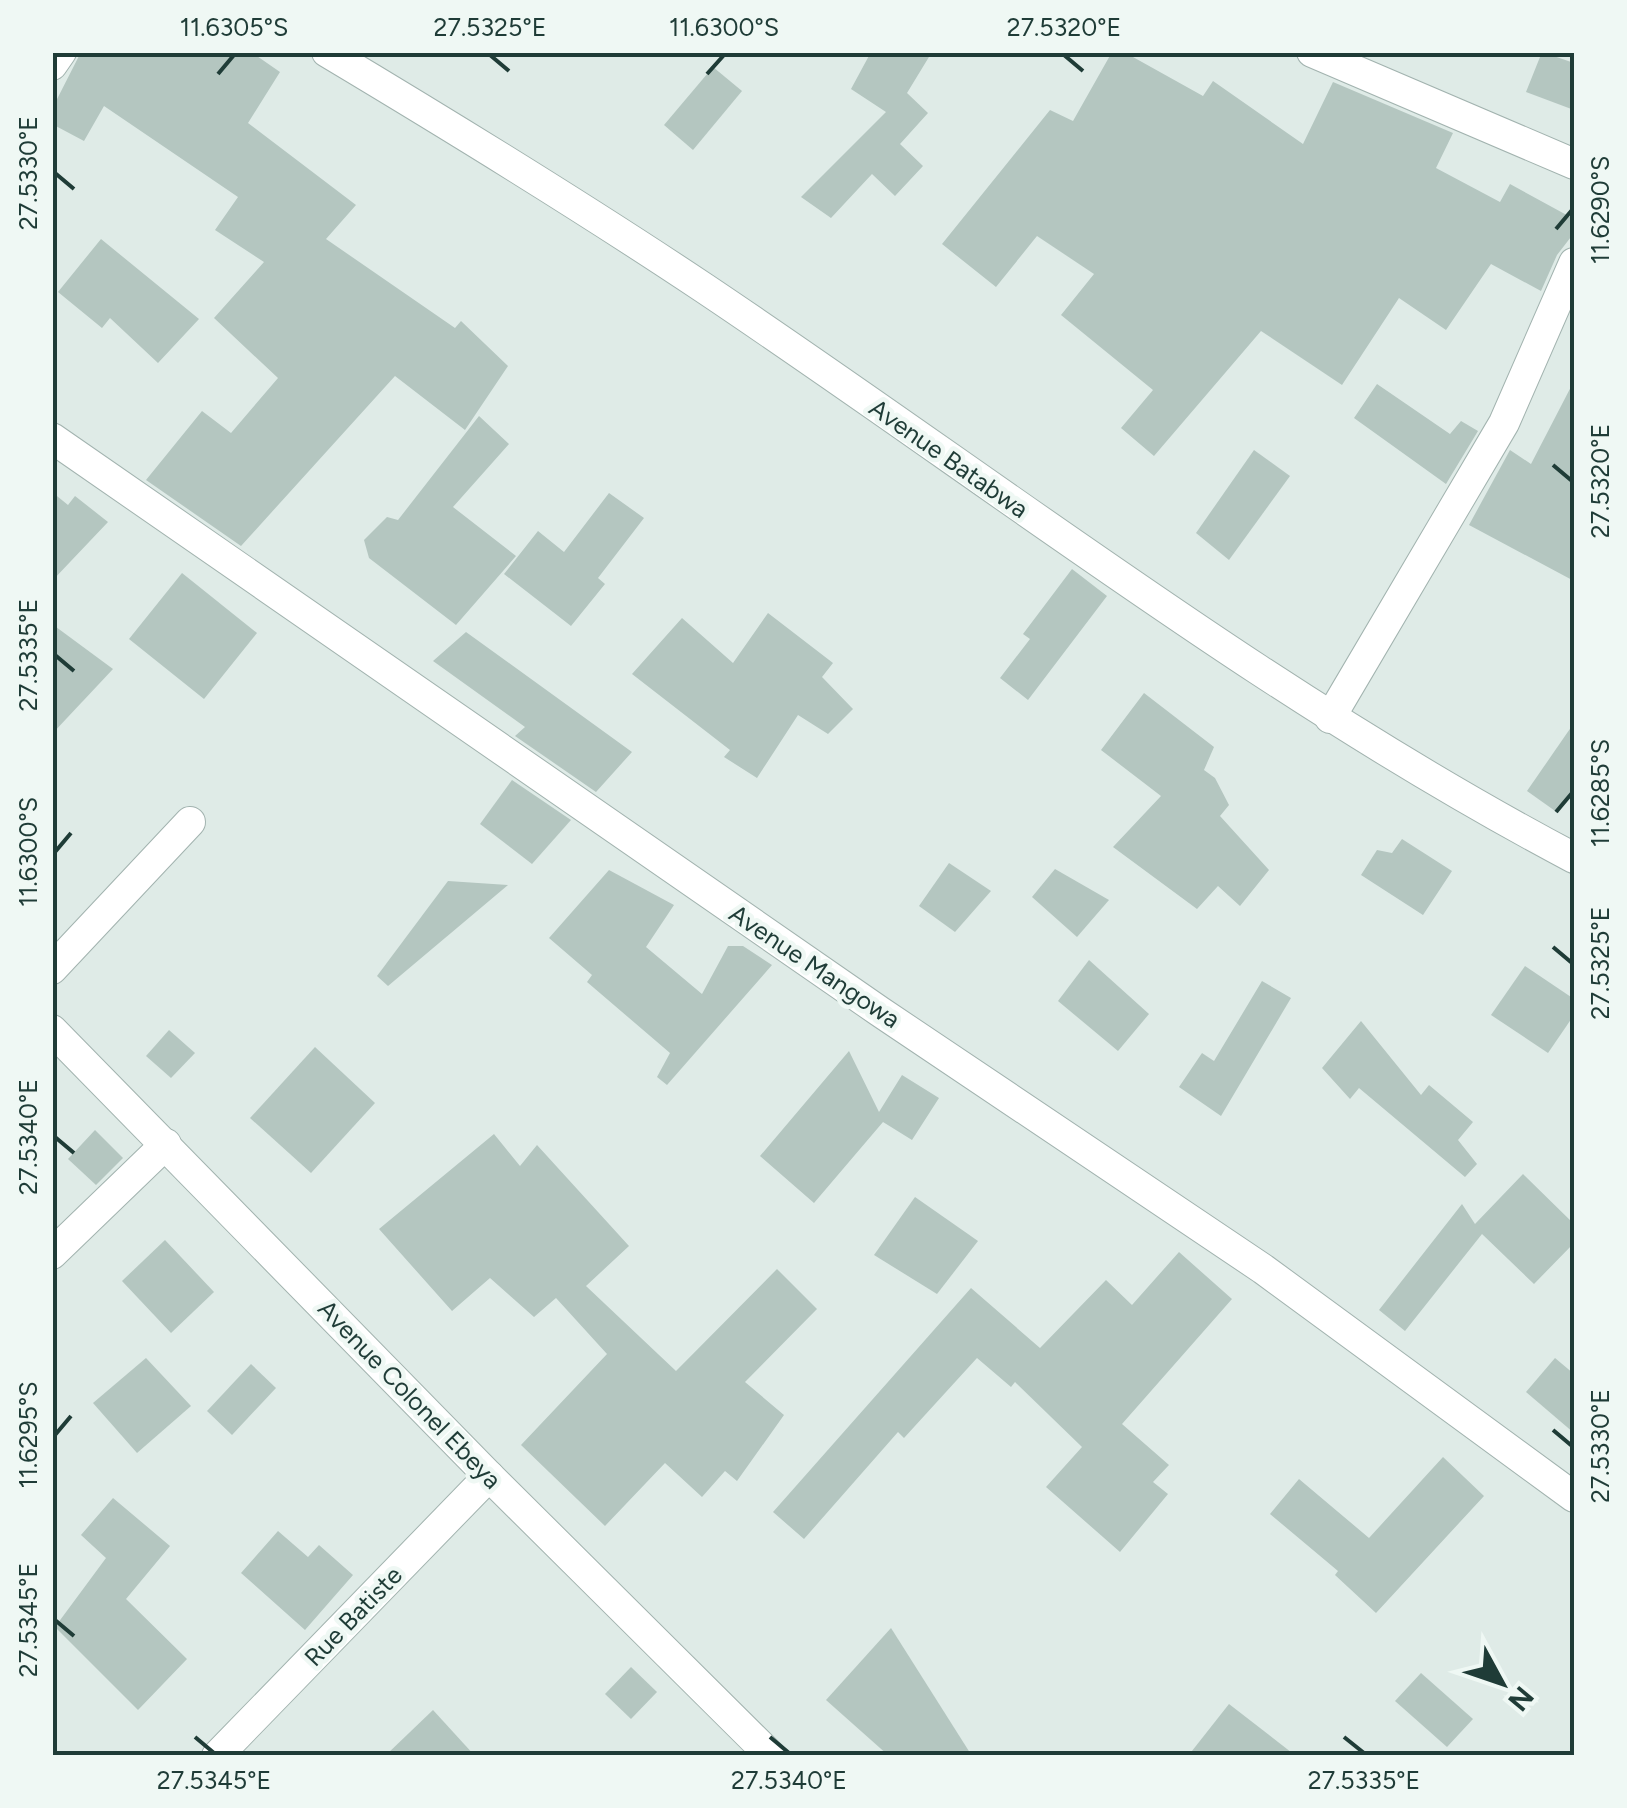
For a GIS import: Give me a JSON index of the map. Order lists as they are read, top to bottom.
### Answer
{
  "streets": {
    "street": [
      "Avenue Batabwa",
      "Avenue Mangowa",
      "Avenue Colonel Ebeya",
      "Rue Batiste"
    ]
  },
  "crossings": [
    ["Avenue Colonel Ebeya", "Rue Batiste"]
  ],
  "north": "bottom right",
  "coordinates": [
    "11.6305°S",
    "27.5325°E",
    "11.6300°S",
    "27.5320°E",
    "27.5330°E",
    "11.6290°S",
    "27.5335°E",
    "11.6285°S",
    "27.5340°E",
    "11.6295°S",
    "27.5345°E"
  ]
}
